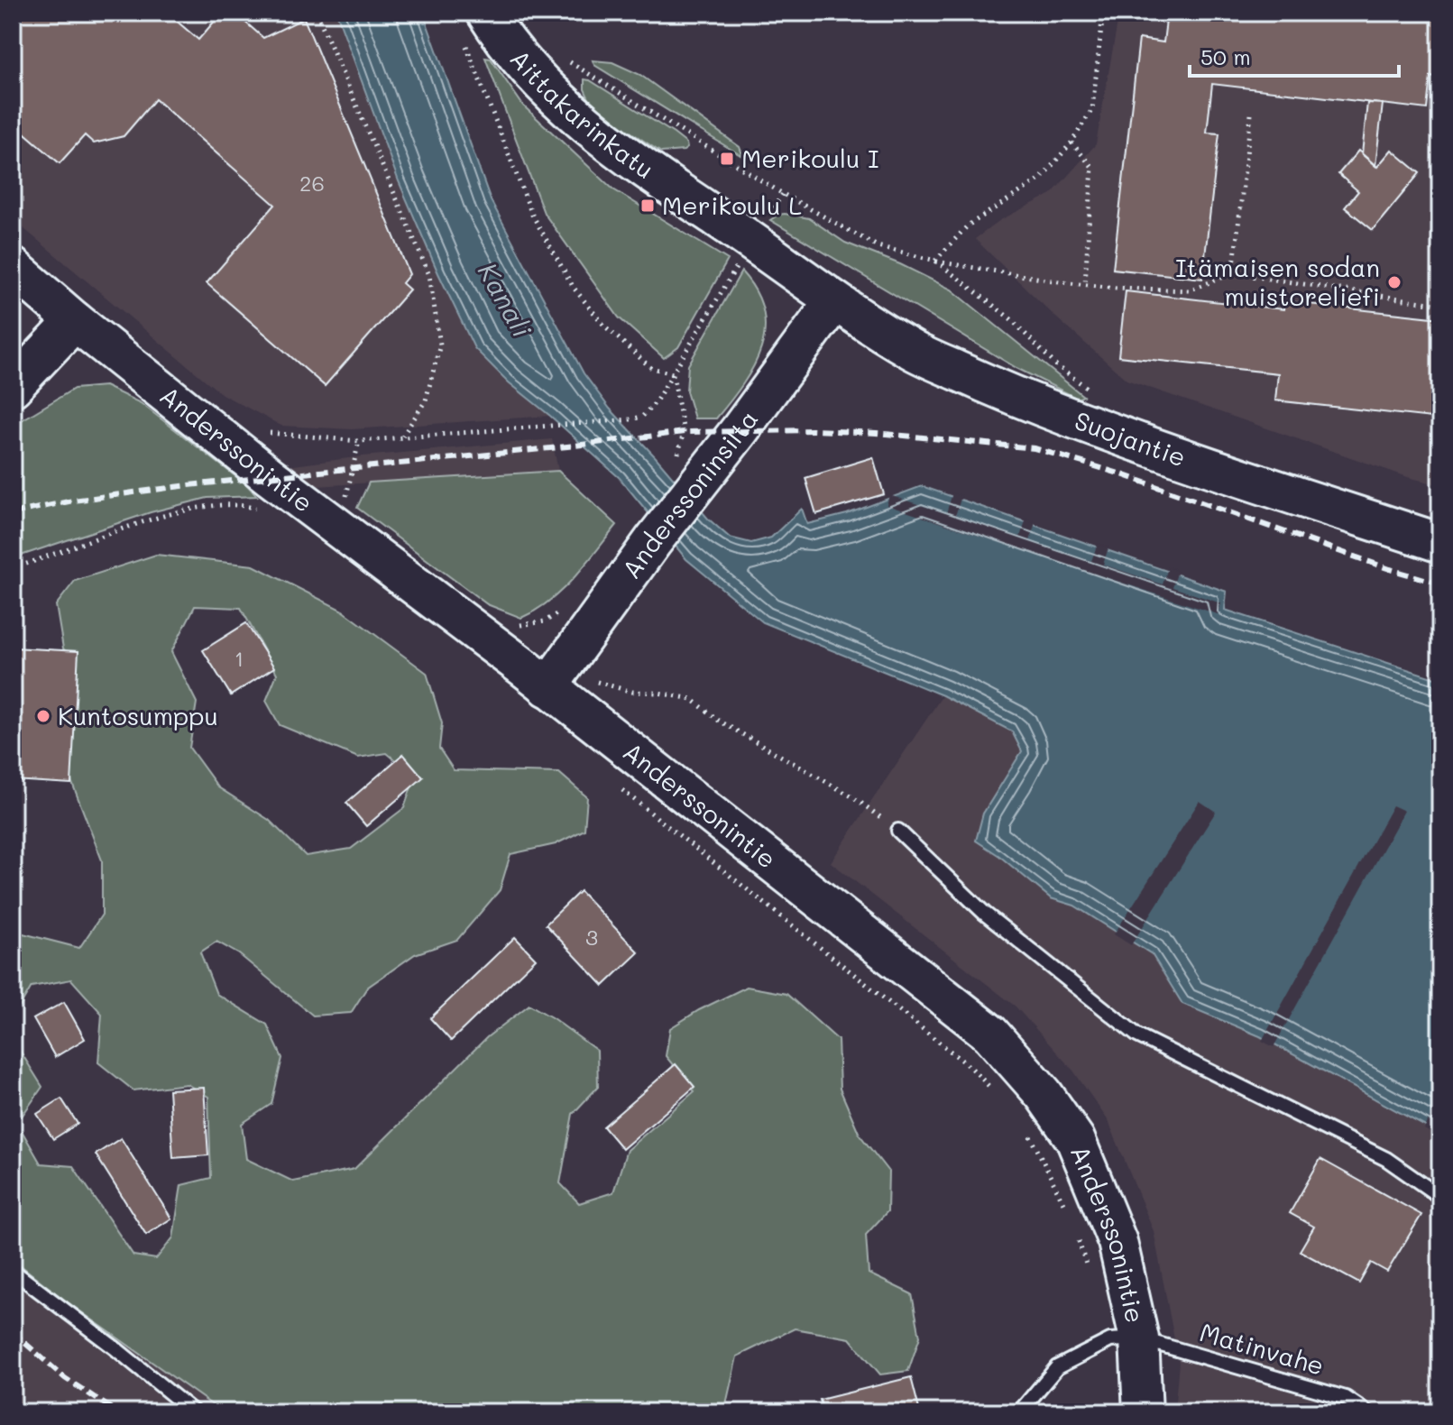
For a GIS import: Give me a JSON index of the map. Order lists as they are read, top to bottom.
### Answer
{
  "streets": {
    "main road": [
      "Aittakarinkatu",
      "Suojantie",
      "Anderssonintie",
      "Anderssoninsilta"
    ],
    "lane": ["Matinvahe"]
  },
  "crossings": [
    ["Aittakarinkatu", "Suojantie"],
    ["Aittakarinkatu", "Anderssoninsilta"],
    ["Suojantie", "Anderssoninsilta"],
    ["Anderssonintie", "Anderssoninsilta"],
    ["Anderssonintie", "Matinvahe"]
  ],
  "water": ["Kanali"],
  "places": {
    "transit": ["Merikoulu I", "Merikoulu L"],
    "other": ["Itämaisen sodan muistoreliefi", "Kuntosumppu"]
  },
  "house_numbers": ["26", "1", "3"],
  "scale_bar": "50 m"
}
